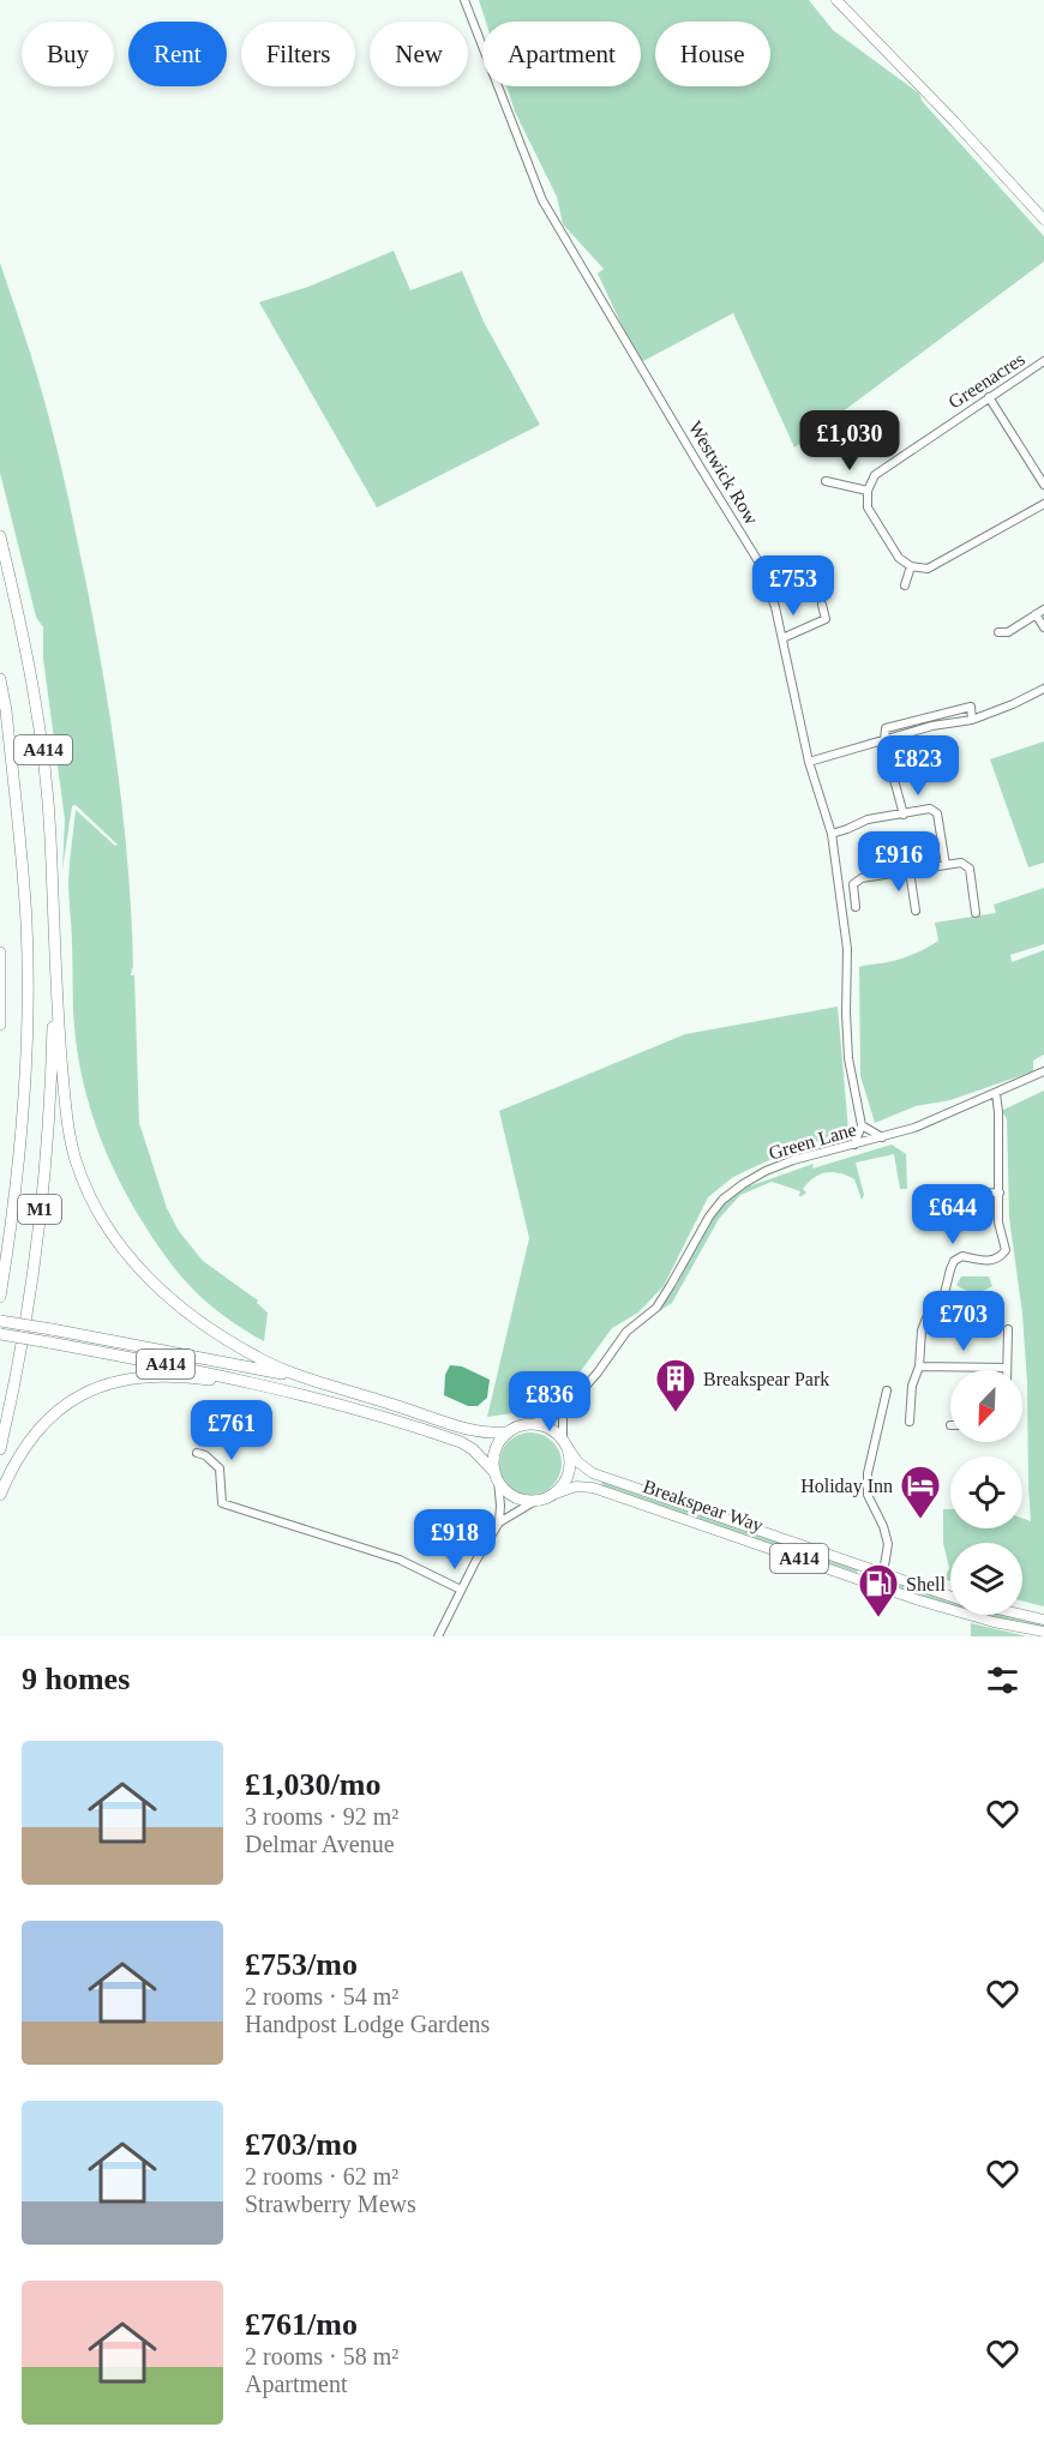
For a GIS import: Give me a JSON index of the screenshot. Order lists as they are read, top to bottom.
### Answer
{
  "streets": {
    "highway": ["A414", "M1"],
    "main road": ["Breakspear Way"],
    "street": ["Greenacres", "Westwick Row", "Green Lane"]
  },
  "crossings": [
    ["A414", "M1"],
    ["A414", "Breakspear Way"]
  ],
  "places": {
    "building": ["Breakspear Park"],
    "hotel": ["Holiday Inn"],
    "fuel station": ["Shell"]
  },
  "north": "bottom left",
  "page": {
    "chip": [
      "Buy",
      "Rent",
      "Filters",
      "New",
      "Apartment",
      "House"
    ],
    "price": [
      "£1,030",
      "£753",
      "£823",
      "£916",
      "£644",
      "£703",
      "£836",
      "£761",
      "£918"
    ],
    "heading": "9 homes",
    "list": [
      {
        "name": "£1,030/mo",
        "note": "3 rooms · 92 m² · Delmar Avenue"
      },
      {
        "name": "£753/mo",
        "note": "2 rooms · 54 m² · Handpost Lodge Gardens"
      },
      {
        "name": "£703/mo",
        "note": "2 rooms · 62 m² · Strawberry Mews"
      },
      {
        "name": "£761/mo",
        "note": "2 rooms · 58 m² · Apartment"
      }
    ]
  }
}
